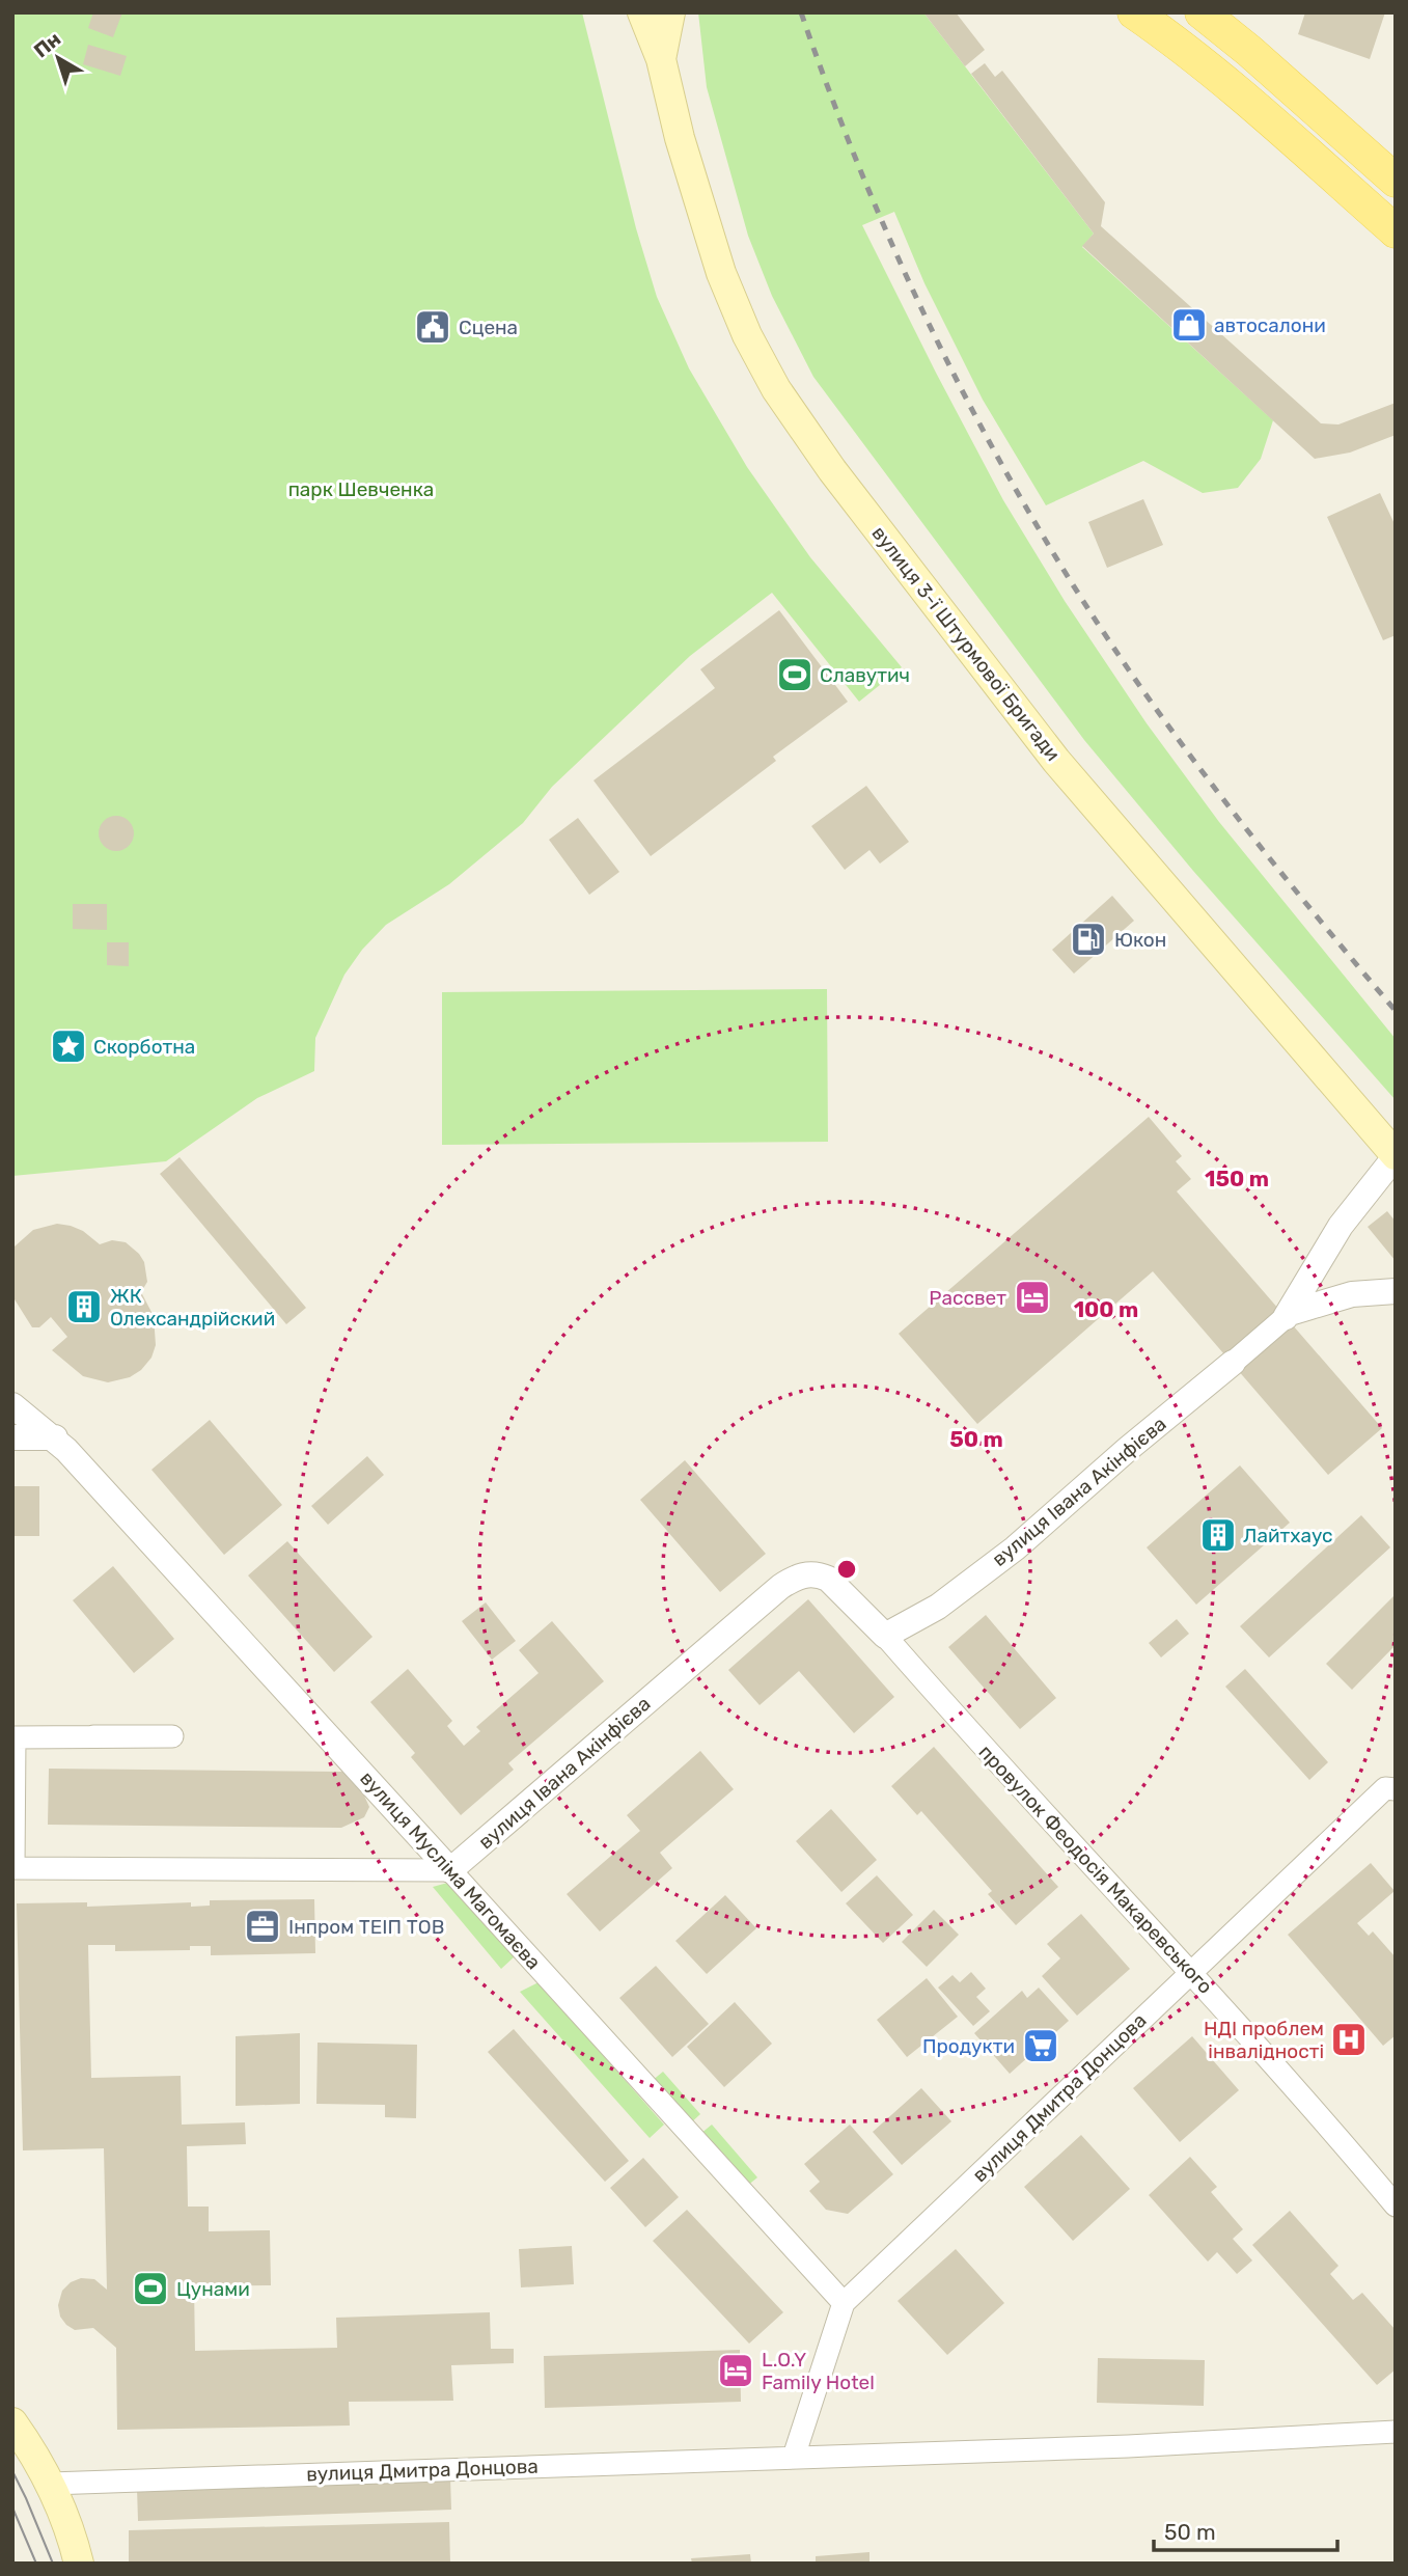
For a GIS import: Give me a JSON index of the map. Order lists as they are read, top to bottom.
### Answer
{
  "streets": {
    "main road": ["вулиця 3-ї Штурмової Бригади"],
    "street": [
      "вулиця Івана Акінфієва",
      "провулок Феодосія Макаревського",
      "вулиця Мусліма Магомаєва",
      "вулиця Дмитра Донцова"
    ]
  },
  "crossings": [
    ["вулиця Івана Акінфієва", "провулок Феодосія Макаревського"],
    ["вулиця Івана Акінфієва", "вулиця Мусліма Магомаєва"],
    ["провулок Феодосія Макаревського", "вулиця Дмитра Донцова"],
    ["вулиця Мусліма Магомаєва", "вулиця Дмитра Донцова"]
  ],
  "parks": ["парк Шевченка"],
  "places": {
    "shop": ["автосалони"],
    "public building": ["Сцена"],
    "sports": ["Славутич", "Цунами"],
    "fuel station": ["Юкон"],
    "place": ["Скорботна"],
    "hotel": ["Рассвет", "L.O.Y Family Hotel"],
    "building": ["ЖК Олександрійский", "Лайтхаус"],
    "office": ["Інпром ТЕІП ТОВ"],
    "hospital": ["НДІ проблем інвалідності"],
    "supermarket": ["Продукти"]
  },
  "scale_bar": "50 m",
  "north": "top left",
  "rings": ["150 m", "100 m", "50 m"]
}
